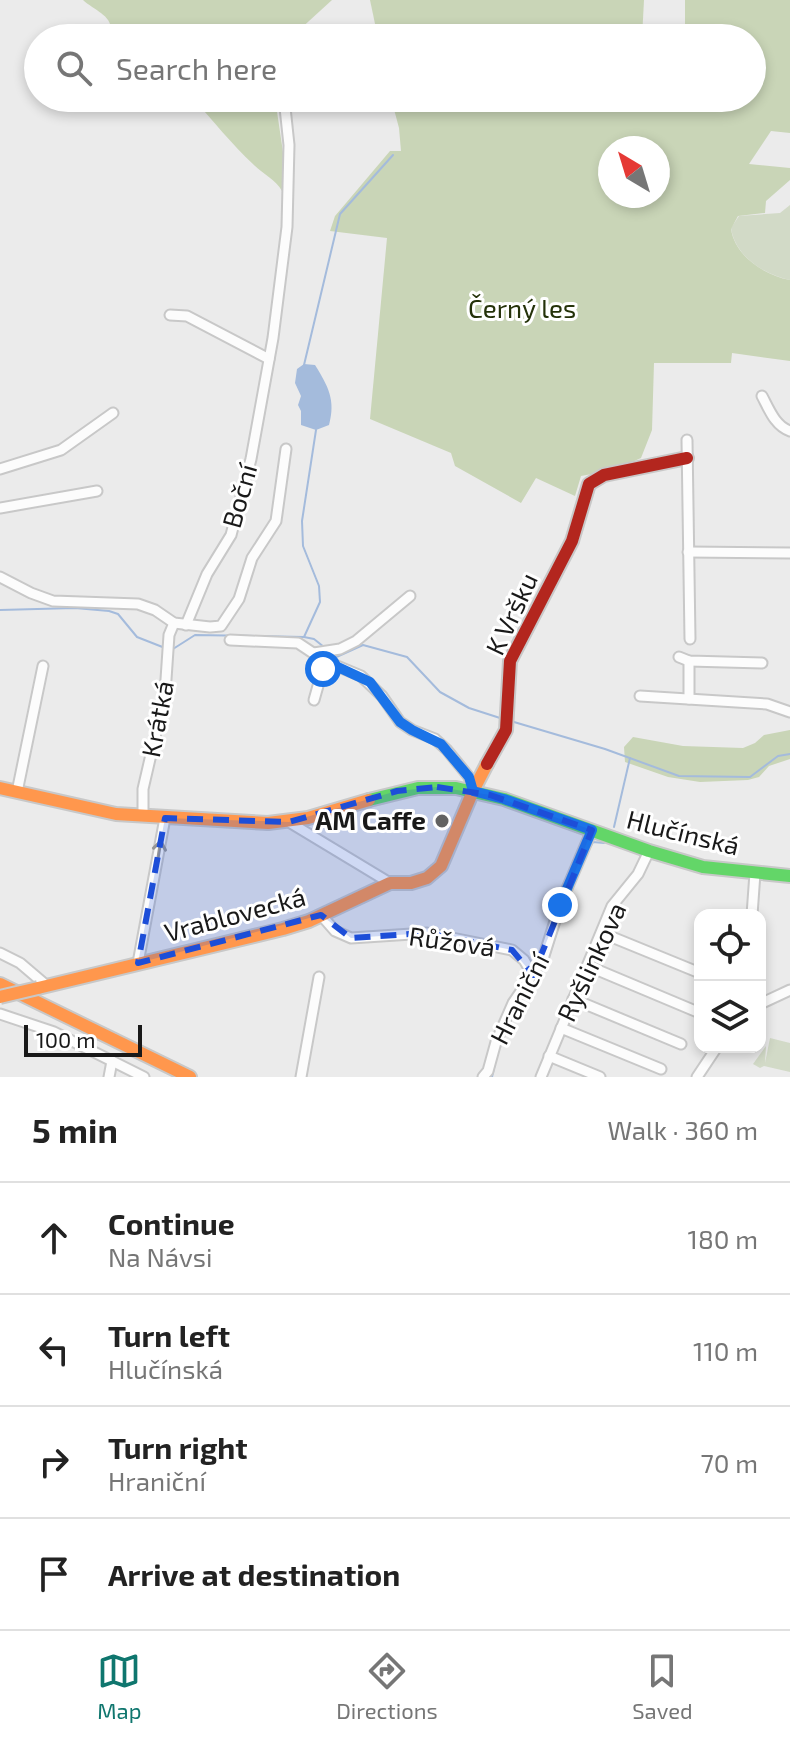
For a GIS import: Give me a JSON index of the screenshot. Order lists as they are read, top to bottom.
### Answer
{
  "streets": {
    "street": [
      "Boční",
      "K Vršku",
      "Krátká",
      "Hlučínská",
      "Vrablovecká",
      "Růžová",
      "Ryšlinkova",
      "Hraniční"
    ]
  },
  "crossings": [
    ["K Vršku", "Hlučínská"],
    ["K Vršku", "Vrablovecká"],
    ["Krátká", "Hlučínská"],
    ["Hlučínská", "Vrablovecká"],
    ["Hlučínská", "Ryšlinkova"],
    ["Hlučínská", "Hraniční"],
    ["Vrablovecká", "Růžová"],
    ["Růžová", "Hraniční"]
  ],
  "parks": ["Černý les"],
  "places": ["AM Caffe"],
  "scale_bar": "100 m",
  "north": "top left",
  "page": {
    "search": "Search here",
    "scale": "100 m",
    "heading": ["5 min", "Walk · 360 m"],
    "list": [
      ["Continue", "Na Návsi", "180 m"],
      ["Turn left", "Hlučínská", "110 m"],
      ["Turn right", "Hraniční", "70 m"],
      "Arrive at destination"
    ],
    "nav": ["Map", "Directions", "Saved"]
  }
}
